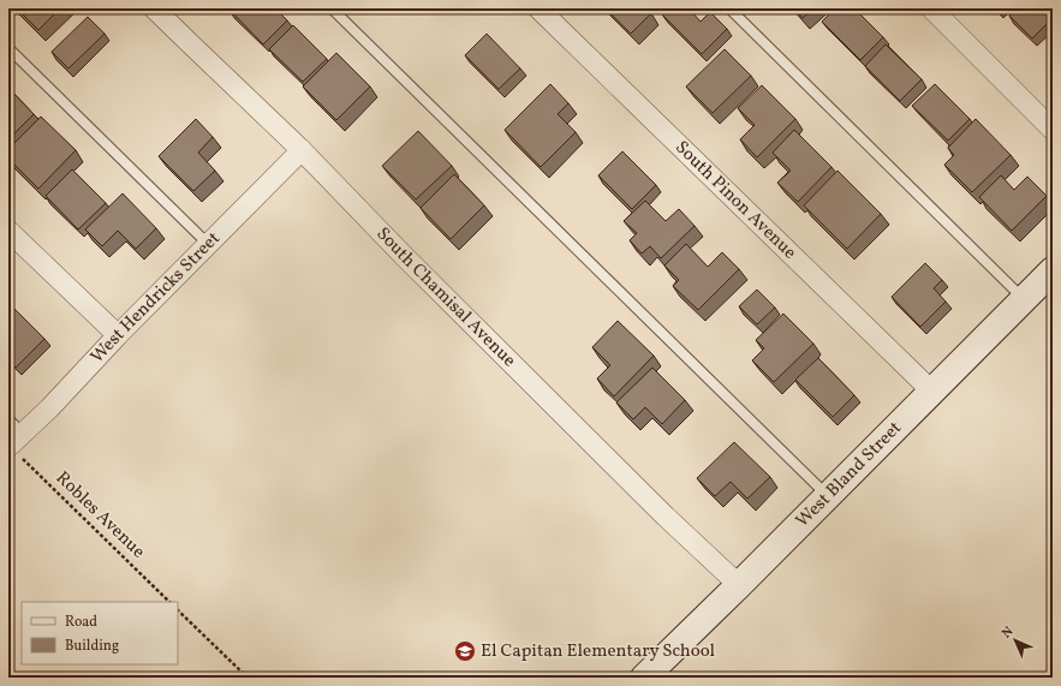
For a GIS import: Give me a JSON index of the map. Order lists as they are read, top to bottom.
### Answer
{
  "streets": {
    "street": [
      "South Pinon Avenue",
      "South Chamisal Avenue",
      "West Hendricks Street",
      "West Bland Street"
    ],
    "path": ["Robles Avenue"]
  },
  "crossings": [
    ["South Pinon Avenue", "West Bland Street"],
    ["South Chamisal Avenue", "West Hendricks Street"],
    ["South Chamisal Avenue", "West Bland Street"],
    ["West Hendricks Street", "Robles Avenue"]
  ],
  "places": {
    "school or university": ["El Capitan Elementary School"]
  },
  "legend": ["Road", "Building"],
  "north": "top left"
}
